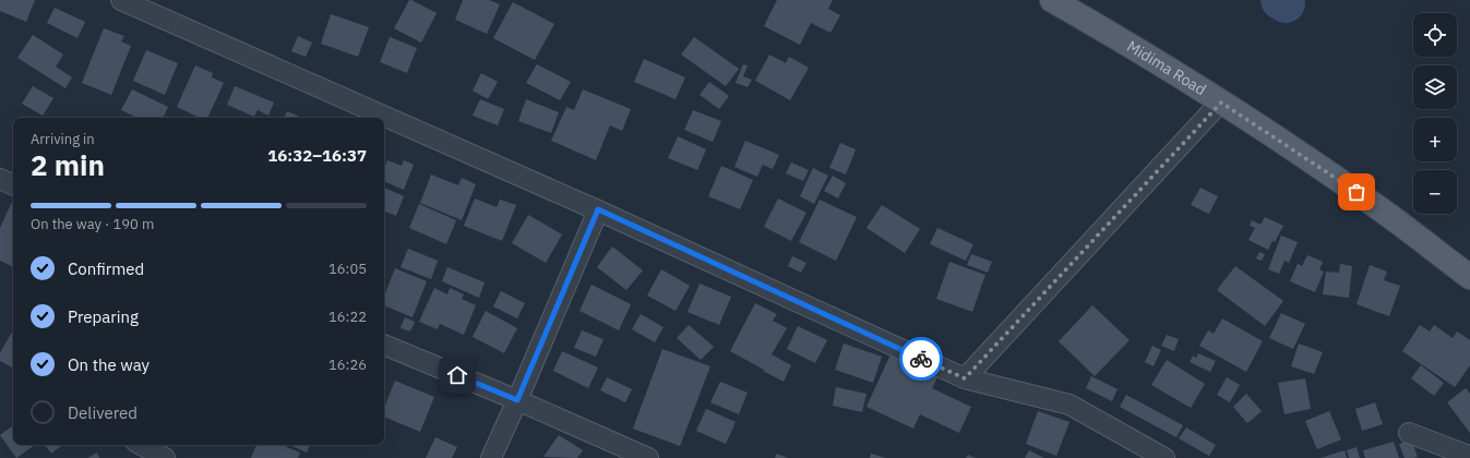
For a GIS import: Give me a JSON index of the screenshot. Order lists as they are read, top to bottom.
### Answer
{
  "streets": {
    "main road": ["Midima Road"]
  },
  "page": {
    "map_buttons": ["+", "−"],
    "heading": ["2 min", "Arriving in", "16:32–16:37"],
    "bar": "On the way · 190 m",
    "list": [
      ["Confirmed", "16:05"],
      ["Preparing", "16:22"],
      ["On the way", "16:26"],
      "Delivered"
    ]
  }
}
